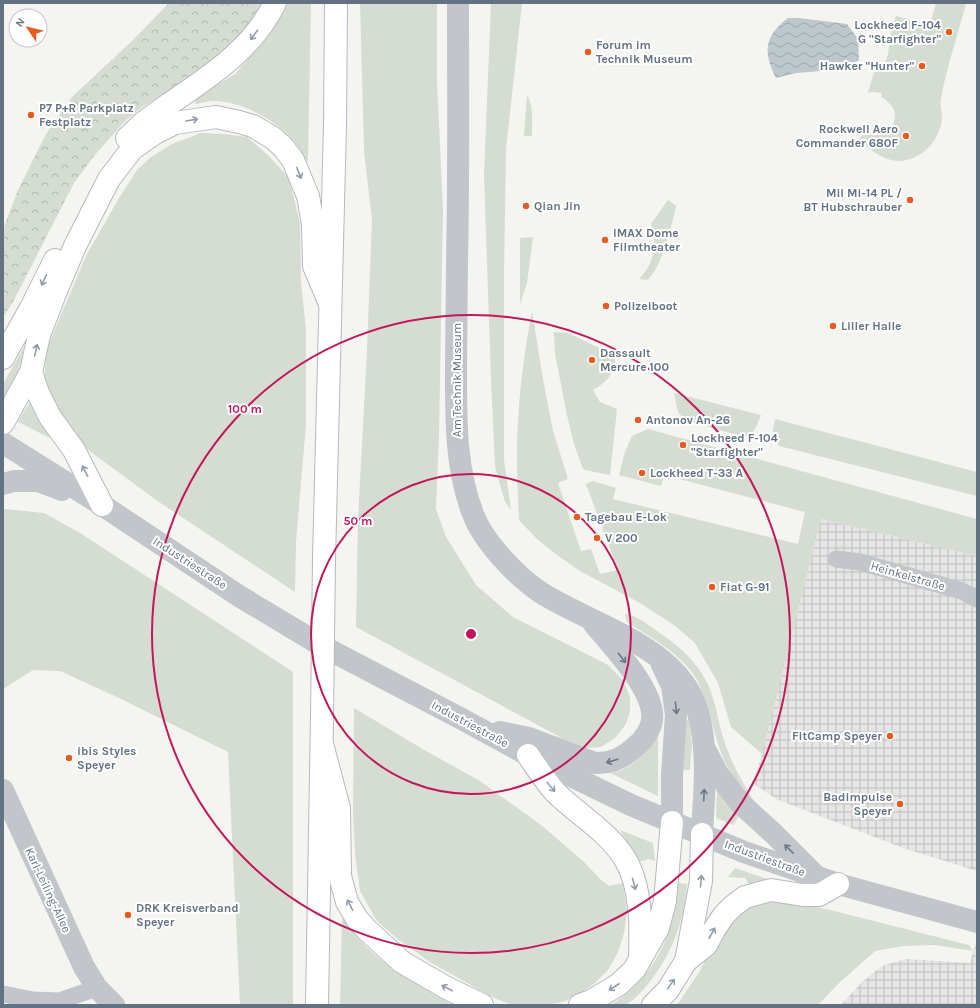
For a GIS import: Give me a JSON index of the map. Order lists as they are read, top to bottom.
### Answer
{
  "streets": {
    "street": [
      "Am Technik Museum",
      "Industriestraße",
      "Heinkelstraße",
      "Karl-Leiling-Allee"
    ]
  },
  "crossings": [
    ["Am Technik Museum", "Industriestraße"]
  ],
  "places": [
    "Lockheed F-104 G \"Starfighter\"",
    "Forum im Technik Museum",
    "Hawker \"Hunter\"",
    "P7 P+R Parkplatz Festplatz",
    "Rockwell Aero Commander 680F",
    "Mil Mi-14 PL / BT Hubschrauber",
    "Qian Jin",
    "IMAX Dome Filmtheater",
    "Polizeiboot",
    "Liller Halle",
    "Dassault Mercure 100",
    "Antonov An-26",
    "Lockheed F-104 \"Starfighter\"",
    "Lockheed T-33 A",
    "Tagebau E-Lok",
    "V 200",
    "Fiat G-91",
    "FitCamp Speyer",
    "ibis Styles Speyer",
    "Badimpulse Speyer",
    "DRK Kreisverband Speyer"
  ],
  "north": "top left",
  "rings": ["100 m", "50 m"]
}
